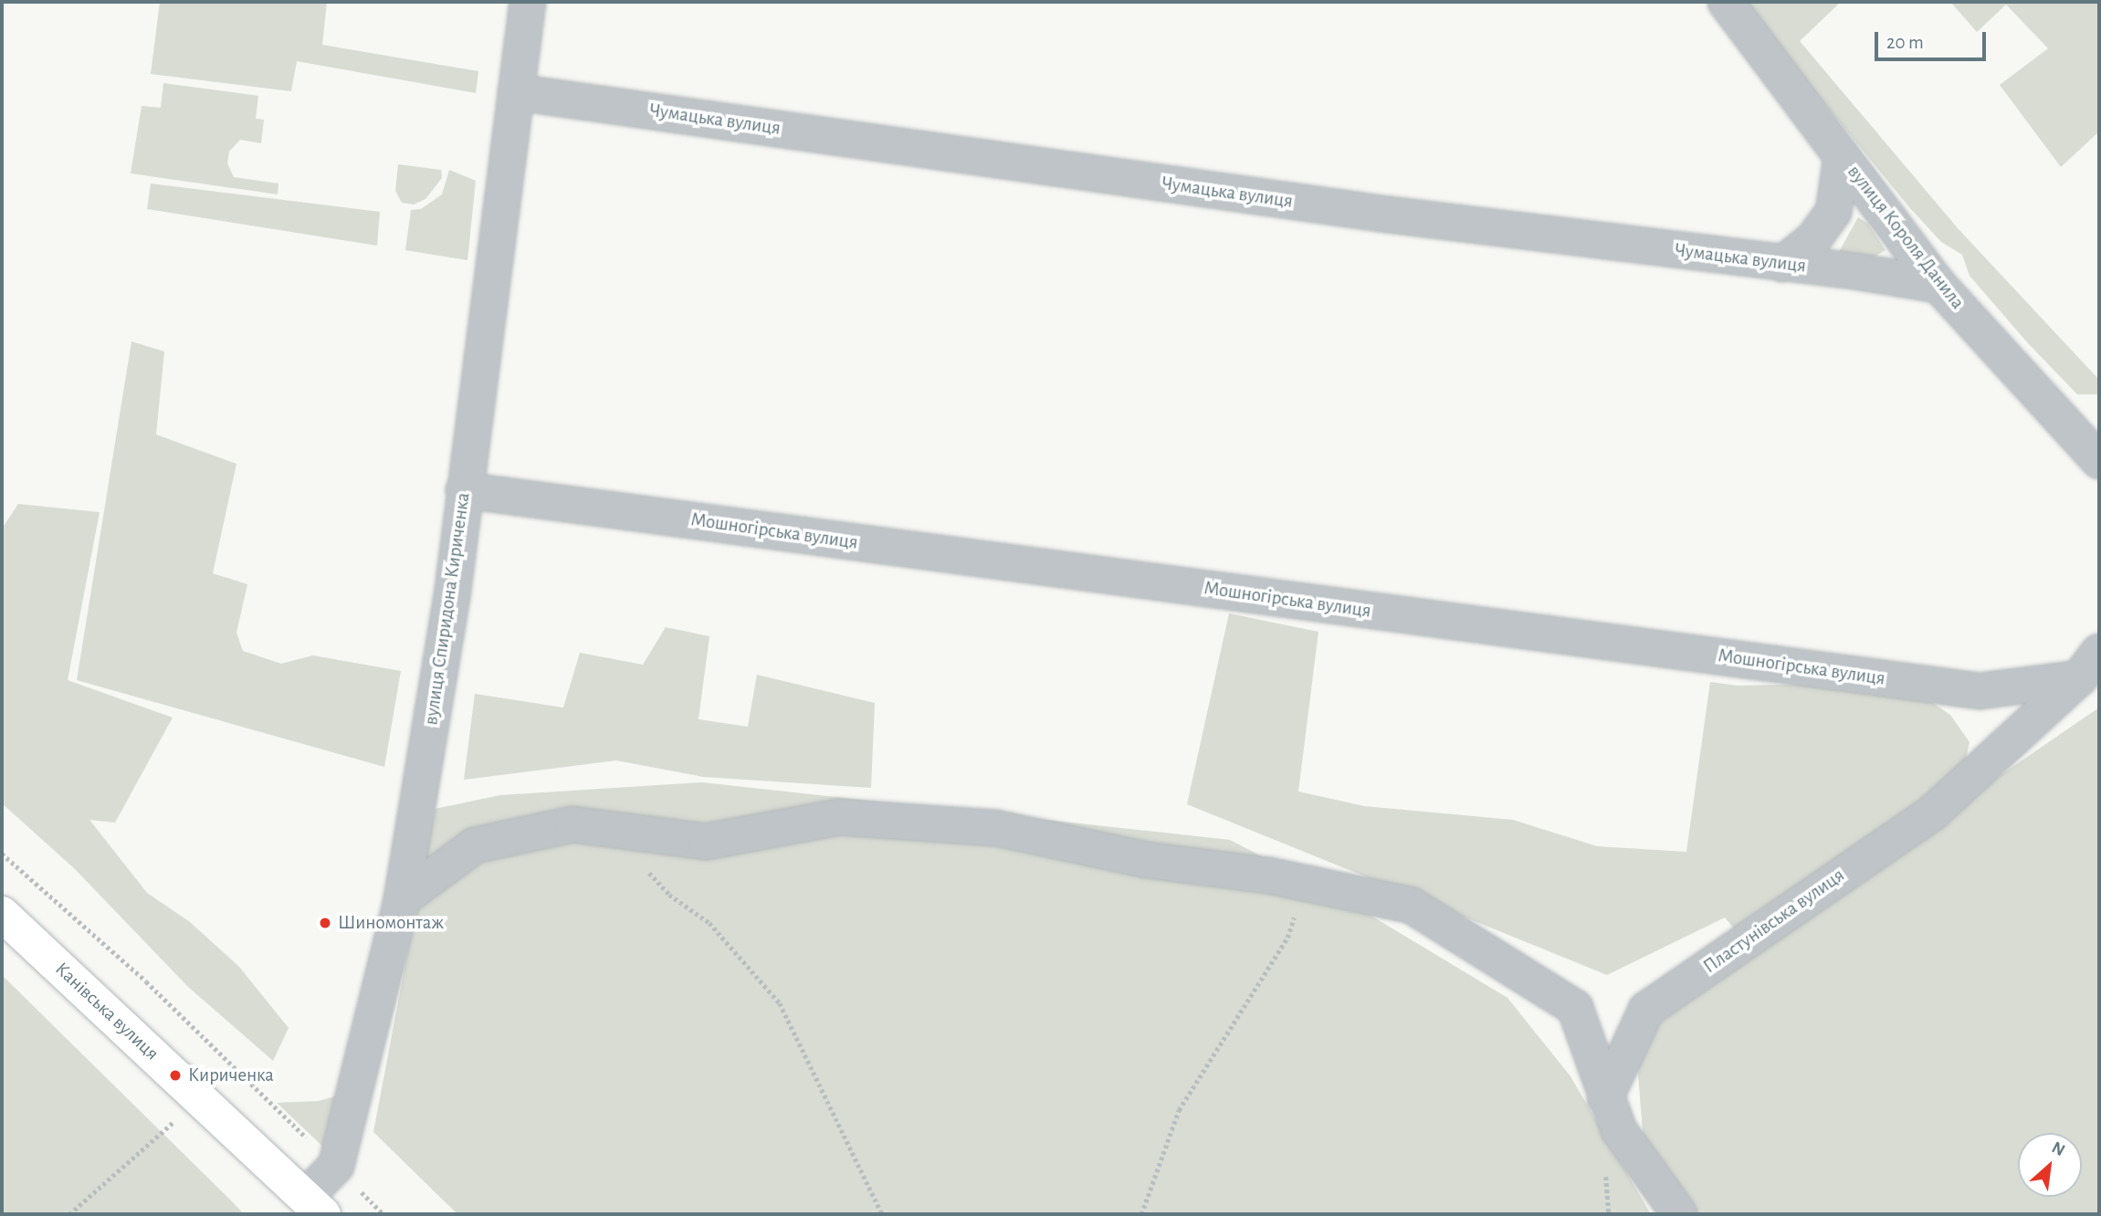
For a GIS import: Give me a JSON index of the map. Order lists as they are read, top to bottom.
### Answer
{
  "streets": {
    "main road": ["Канівська вулиця"],
    "street": [
      "Чумацька вулиця",
      "вулиця Короля Данила",
      "Мошногірська вулиця",
      "вулиця Спиридона Кириченка",
      "Пластунівська вулиця"
    ]
  },
  "crossings": [
    ["Чумацька вулиця", "вулиця Короля Данила"],
    ["Чумацька вулиця", "вулиця Спиридона Кириченка"],
    ["Мошногірська вулиця", "вулиця Спиридона Кириченка"],
    ["Мошногірська вулиця", "Пластунівська вулиця"]
  ],
  "places": ["Шиномонтаж", "Кириченка"],
  "scale_bar": "20 m",
  "north": "top right"
}
